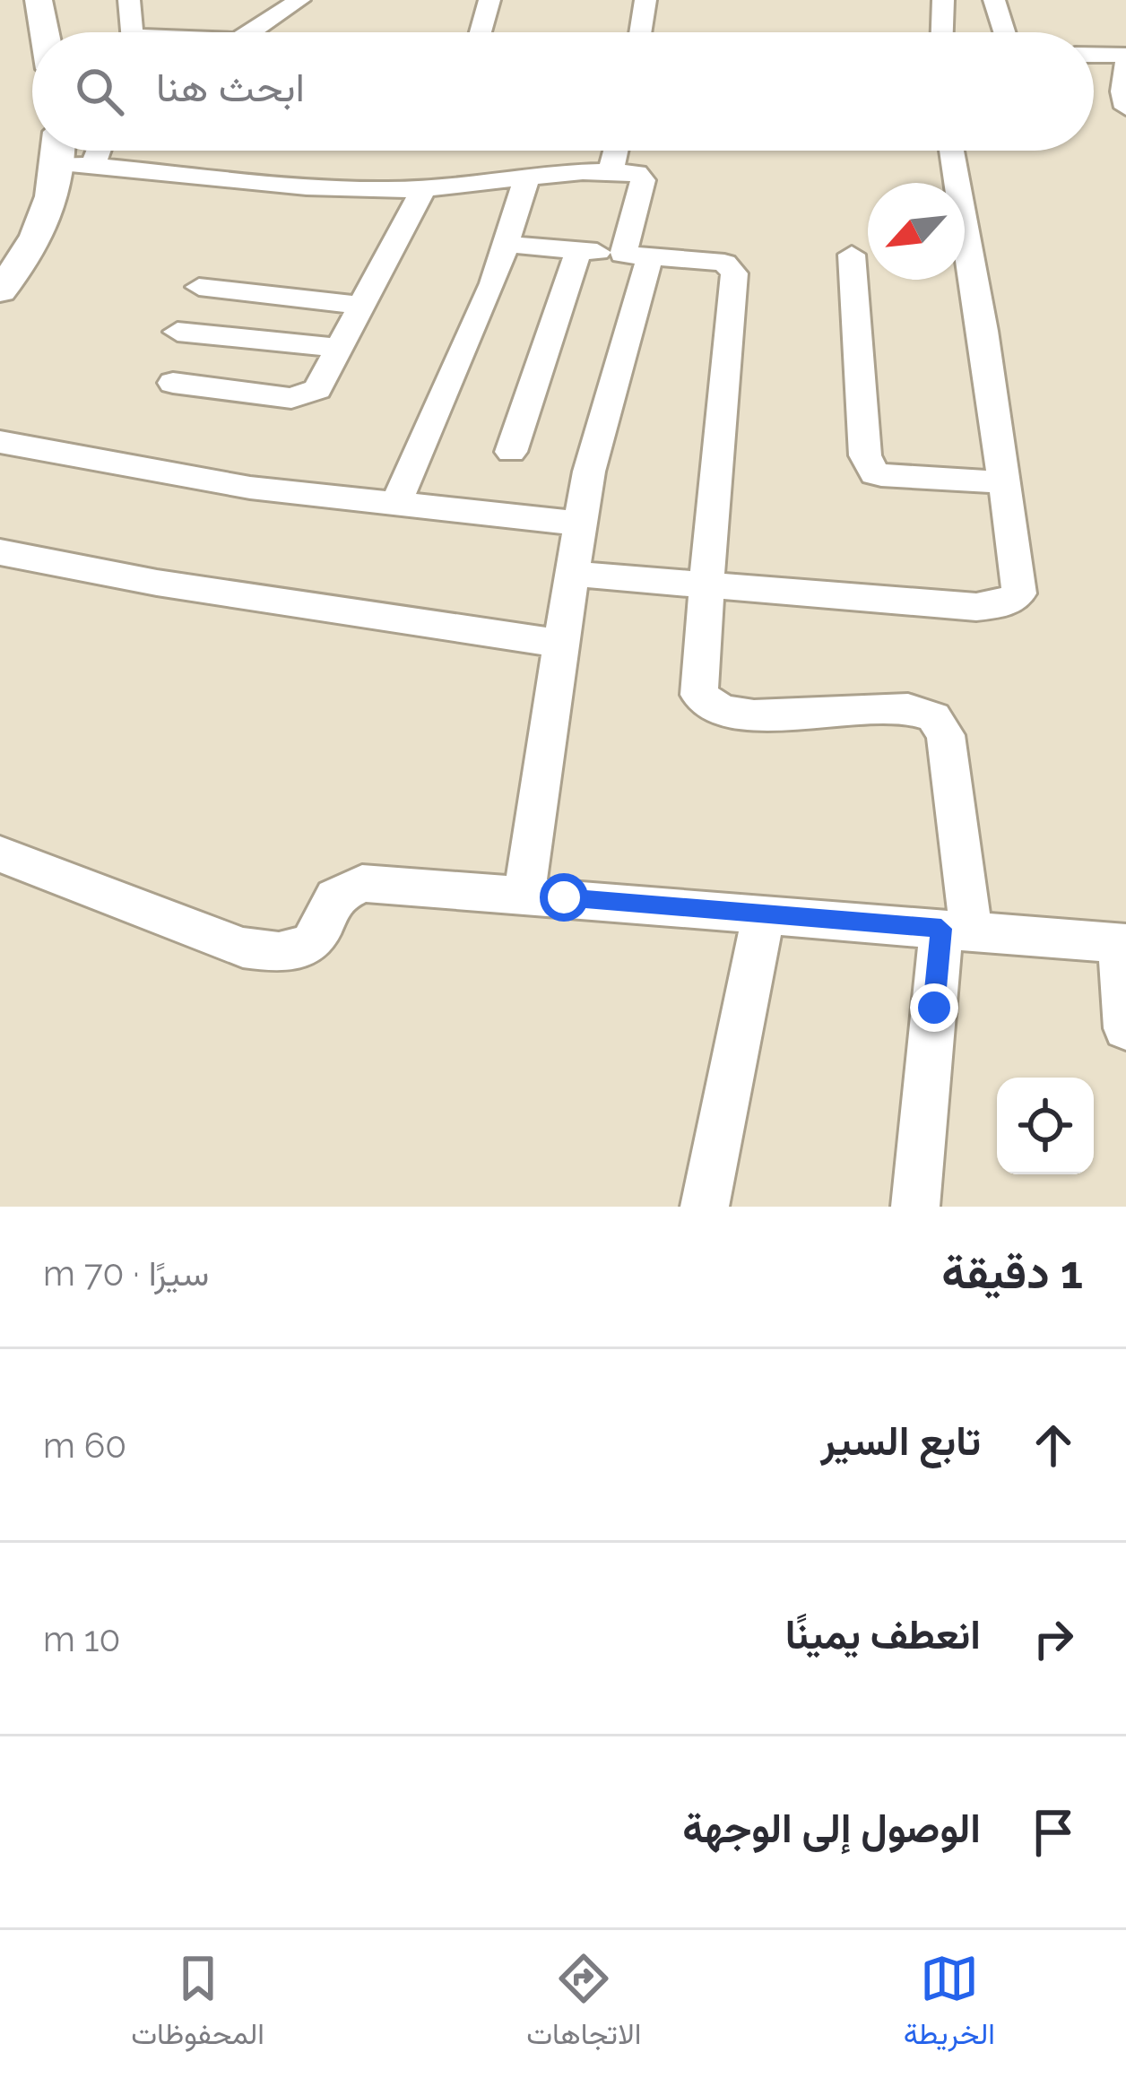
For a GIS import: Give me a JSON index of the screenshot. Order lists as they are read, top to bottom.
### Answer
{
  "north": "bottom left",
  "page": {
    "search": "ابحث هنا",
    "heading": ["1 دقيقة", "سيرًا · 70 m"],
    "list": [
      ["تابع السير", "60 m"],
      ["انعطف يمينًا", "10 m"],
      "الوصول إلى الوجهة"
    ],
    "nav": ["الخريطة", "الاتجاهات", "المحفوظات"]
  }
}
